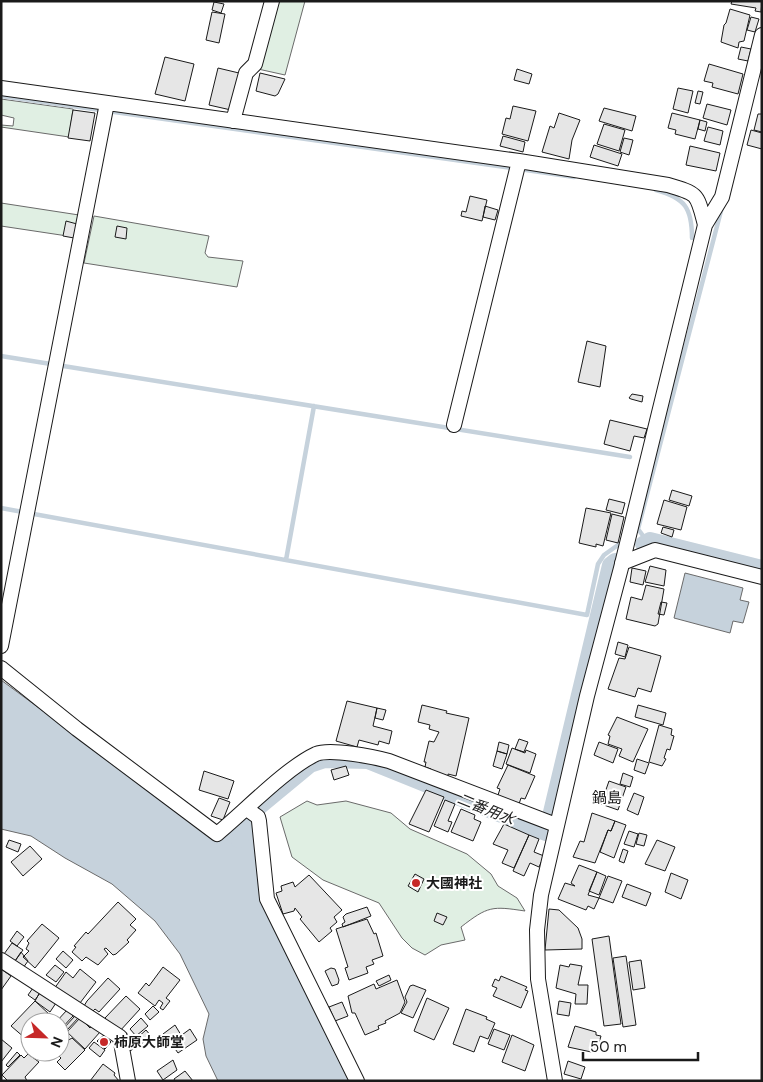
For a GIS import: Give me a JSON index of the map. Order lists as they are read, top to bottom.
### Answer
{
  "districts": ["鍋島"],
  "water": ["二番用水"],
  "places": ["大國神社", "柿原大師堂"],
  "scale_bar": "50 m",
  "north": "bottom right"
}
